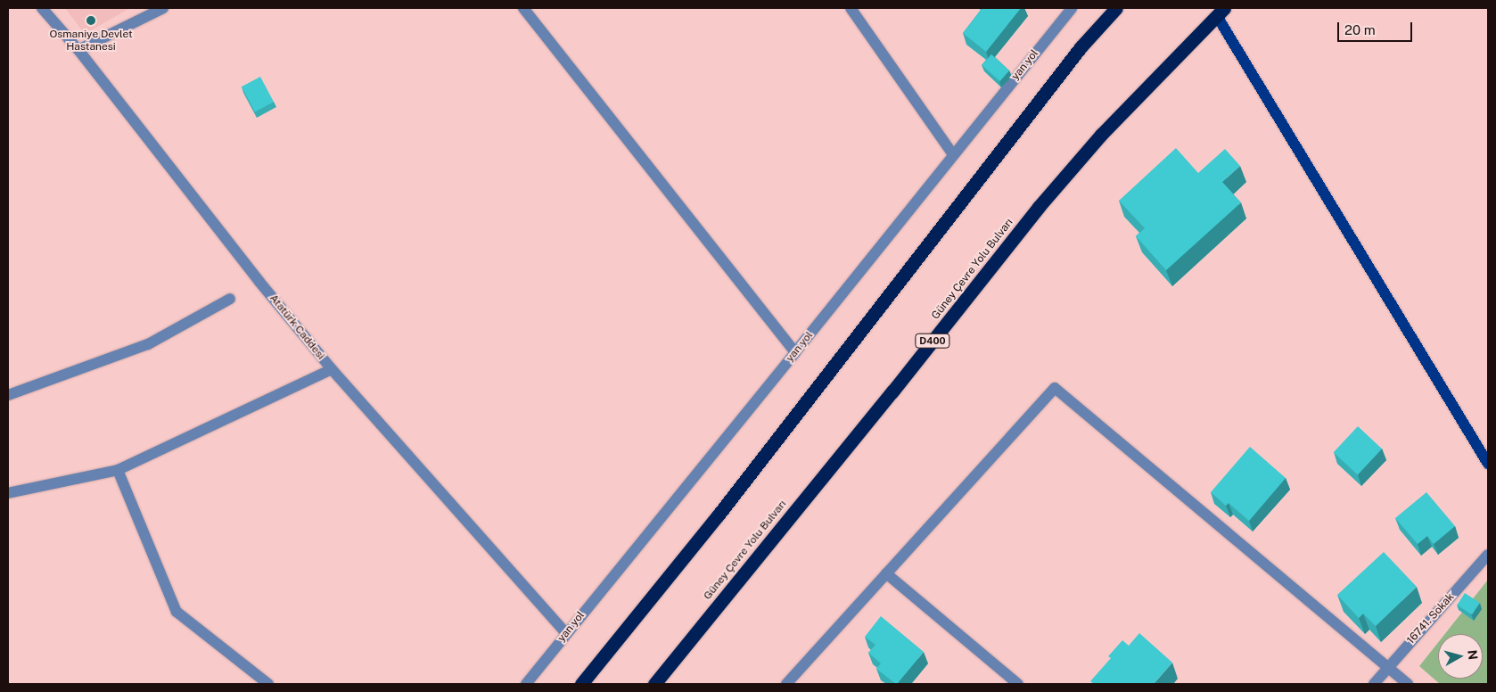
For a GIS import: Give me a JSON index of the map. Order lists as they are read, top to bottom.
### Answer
{
  "streets": {
    "highway": ["Güney Çevre Yolu Bulvarı", "D400"],
    "street": ["yan yol", "Atatürk Caddesi", "16741. Sokak"]
  },
  "crossings": [
    ["yan yol", "Atatürk Caddesi"]
  ],
  "places": ["Osmaniye Devlet Hastanesi"],
  "scale_bar": "20 m",
  "north": "right"
}
